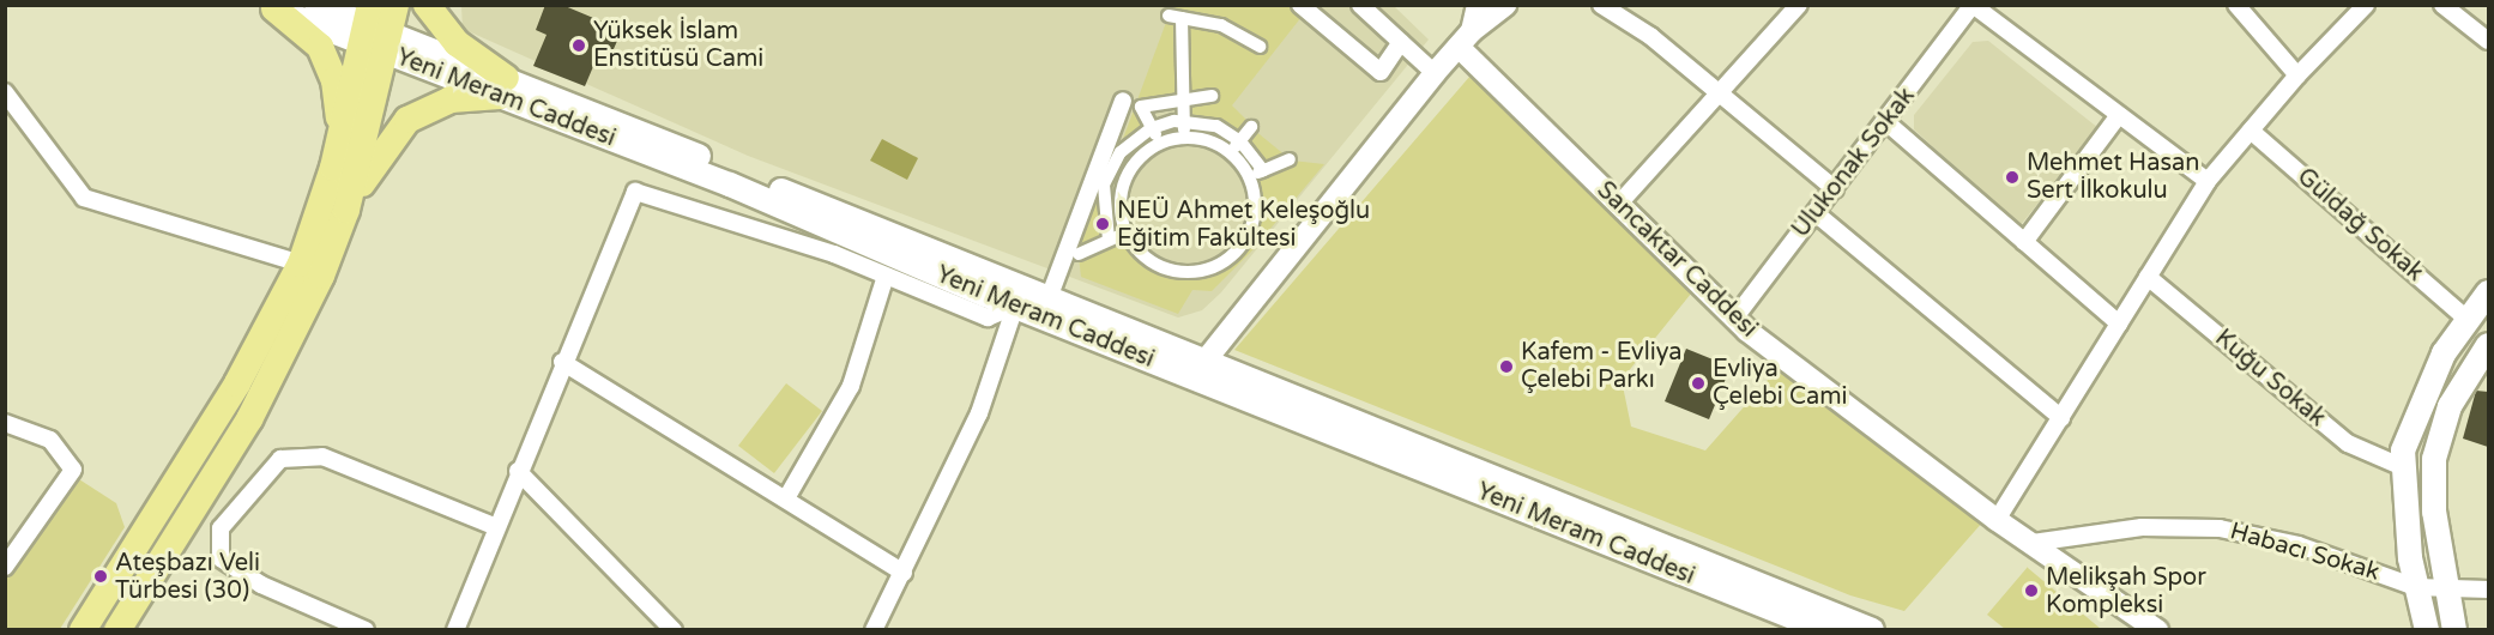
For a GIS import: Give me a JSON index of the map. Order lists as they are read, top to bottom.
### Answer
{
  "streets": {
    "main road": ["Yeni Meram Caddesi"],
    "street": [
      "Ulukonak Sokak",
      "Güldağ Sokak",
      "Sancaktar Caddesi",
      "Kuğu Sokak",
      "Habacı Sokak"
    ]
  },
  "crossings": [
    ["Ulukonak Sokak", "Sancaktar Caddesi"],
    ["Sancaktar Caddesi", "Habacı Sokak"]
  ],
  "places": [
    "Yüksek İslam Enstitüsü Cami",
    "Mehmet Hasan Sert İlkokulu",
    "NEÜ Ahmet Keleşoğlu Eğitim Fakültesi",
    "Kafem - Evliya Çelebi Parkı",
    "Evliya Çelebi Cami",
    "Ateşbazı Veli Türbesi (30)",
    "Melikşah Spor Kompleksi"
  ]
}
